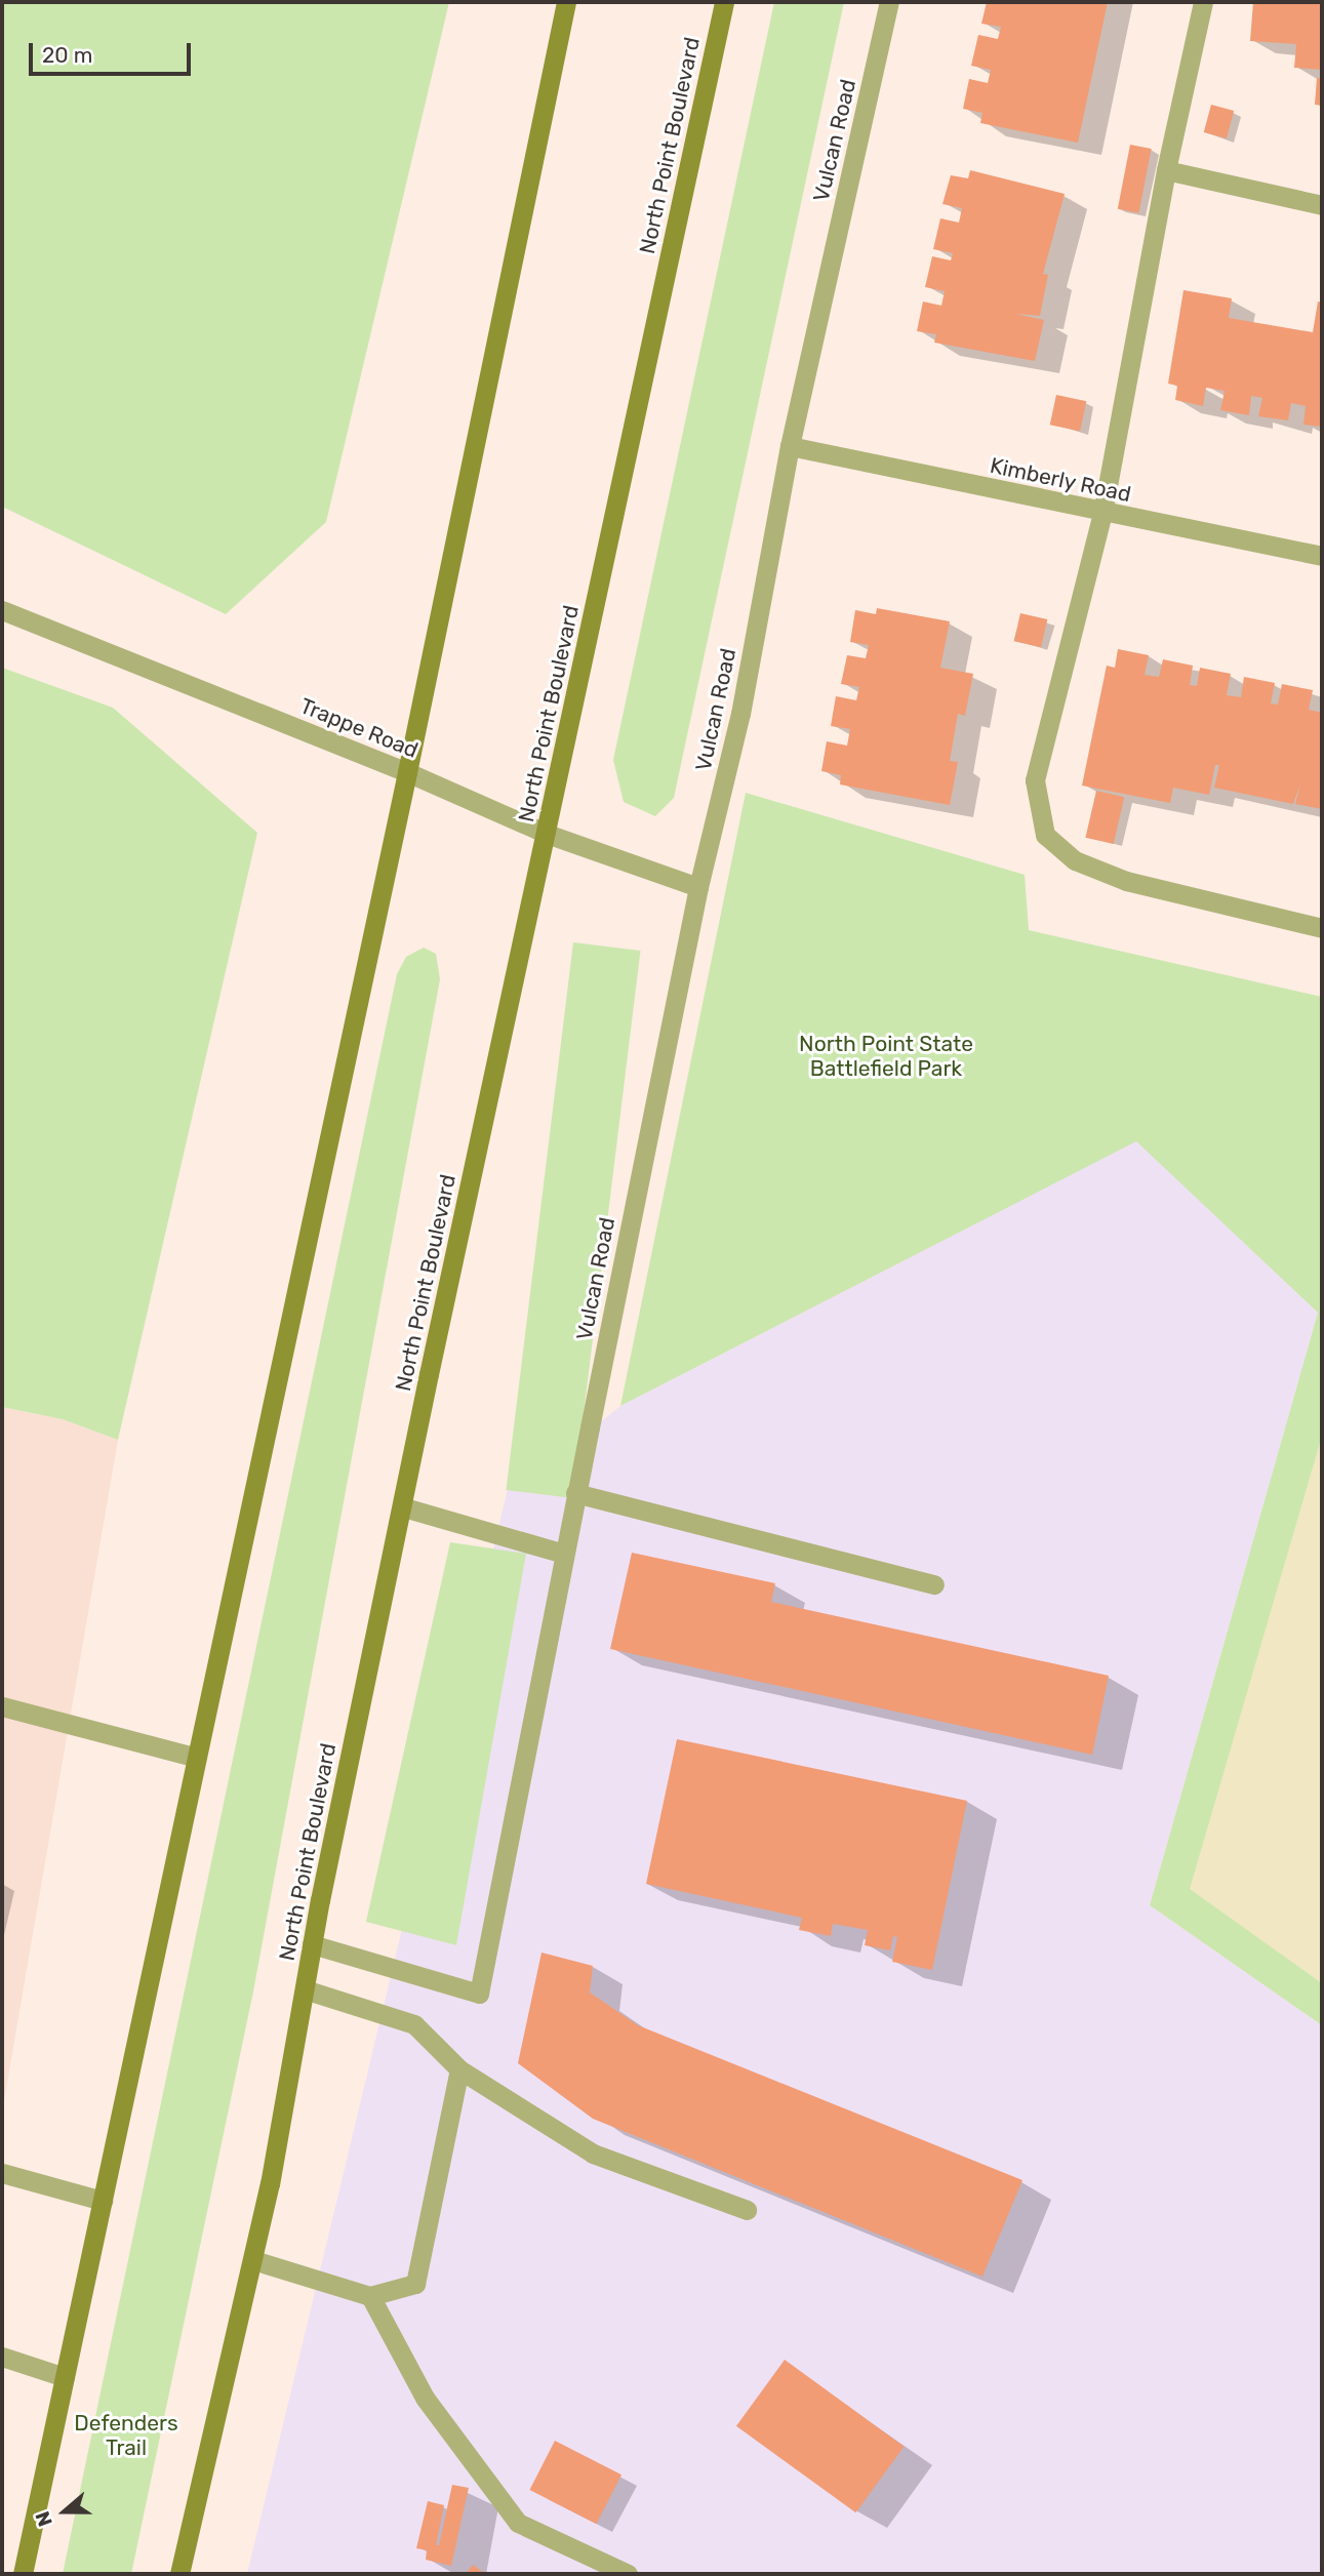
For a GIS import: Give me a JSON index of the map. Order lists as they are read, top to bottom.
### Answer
{
  "streets": {
    "main road": ["North Point Boulevard"],
    "street": ["Vulcan Road", "Kimberly Road", "Trappe Road"]
  },
  "crossings": [
    ["Vulcan Road", "North Point Boulevard"],
    ["Vulcan Road", "Kimberly Road"],
    ["Vulcan Road", "Trappe Road"],
    ["North Point Boulevard", "Trappe Road"]
  ],
  "parks": ["North Point State Battlefield Park", "Defenders Trail"],
  "scale_bar": "20 m",
  "north": "left"
}
